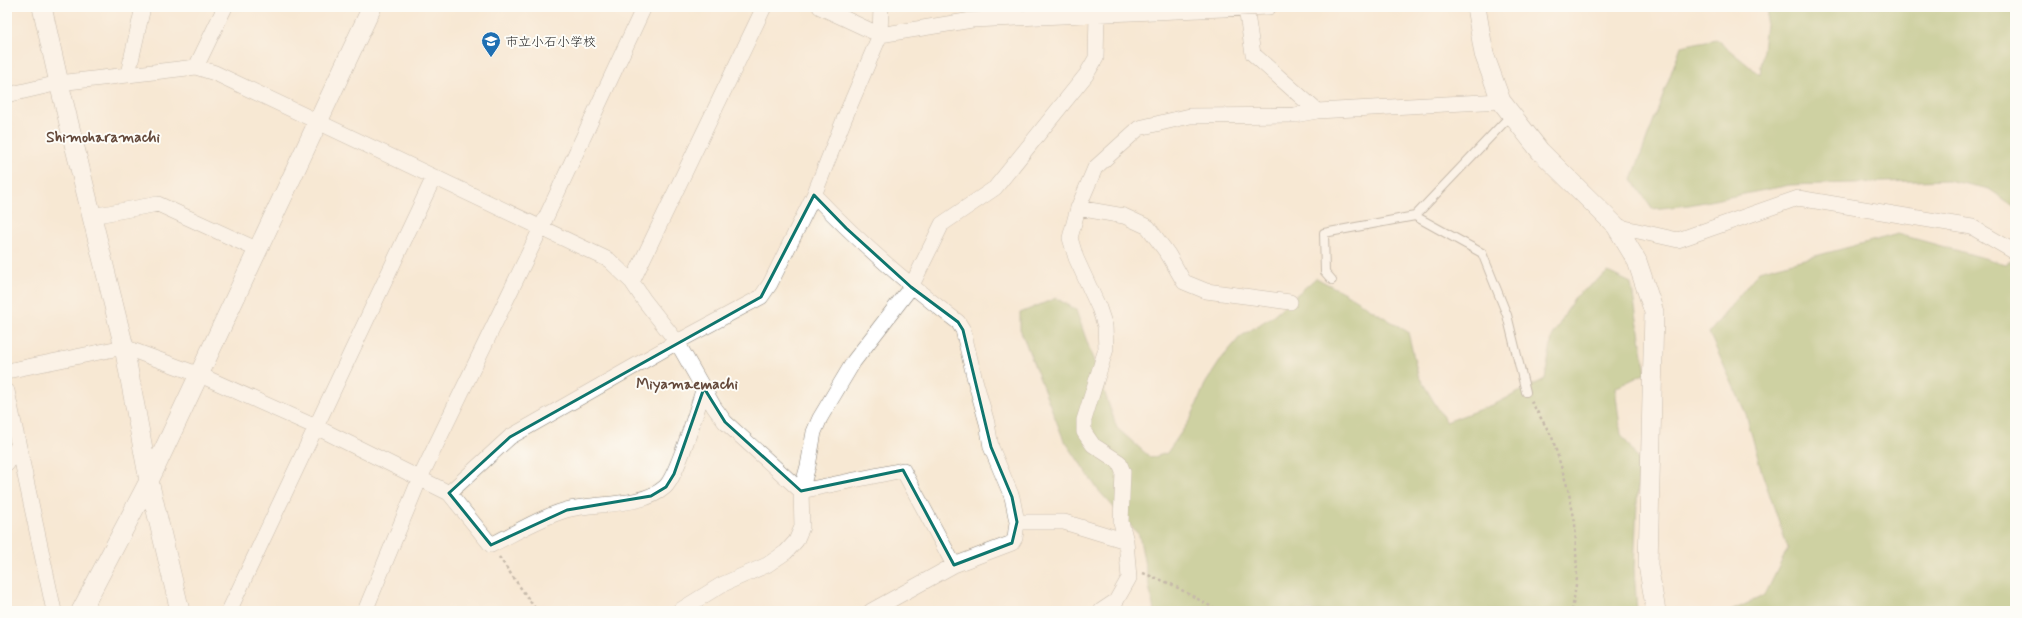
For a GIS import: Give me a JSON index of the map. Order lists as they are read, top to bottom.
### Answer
{
  "districts": ["Shimoharamachi", "Miyamaemachi"],
  "places": {
    "school or university": ["市立小石小学校"]
  }
}
